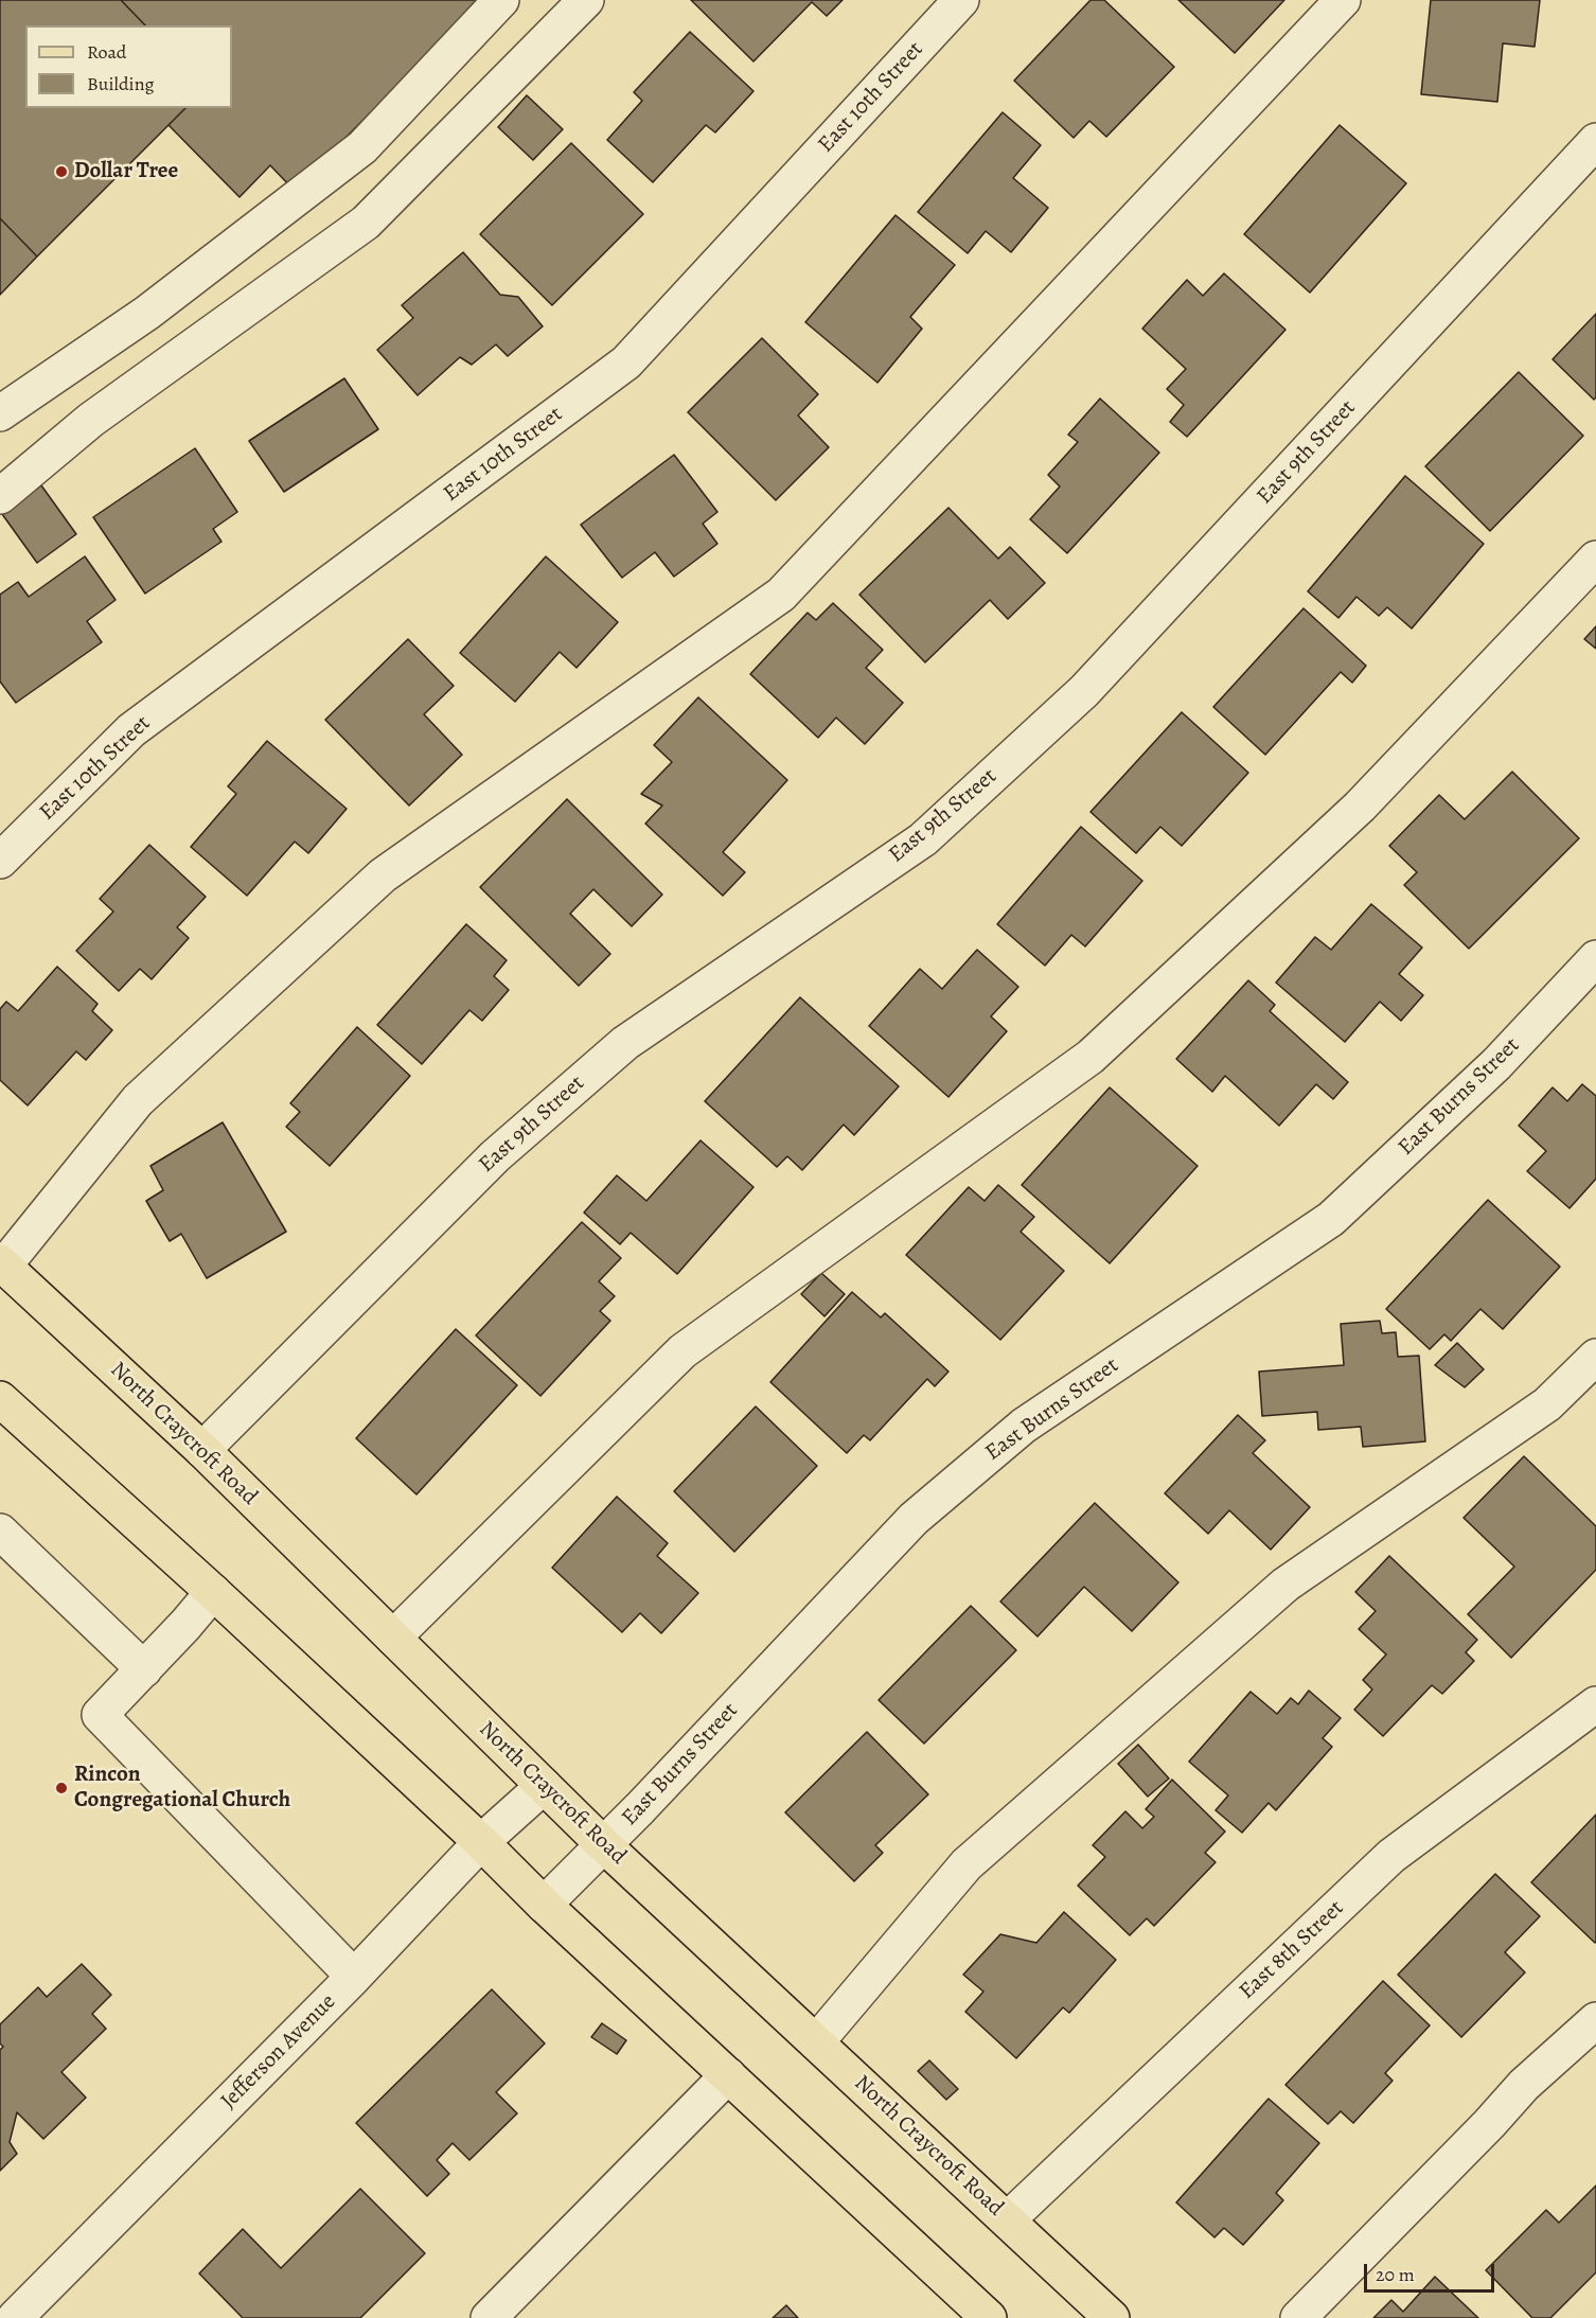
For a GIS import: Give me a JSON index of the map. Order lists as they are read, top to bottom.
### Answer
{
  "streets": {
    "main road": ["North Craycroft Road"],
    "street": [
      "East 10th Street",
      "East 9th Street",
      "East Burns Street",
      "East 8th Street",
      "Jefferson Avenue"
    ]
  },
  "crossings": [
    ["East 9th Street", "North Craycroft Road"],
    ["East Burns Street", "North Craycroft Road"],
    ["North Craycroft Road", "East 8th Street"],
    ["North Craycroft Road", "Jefferson Avenue"]
  ],
  "places": ["Dollar Tree", "Rincon Congregational Church"],
  "legend": ["Road", "Building"],
  "scale_bar": "20 m"
}
